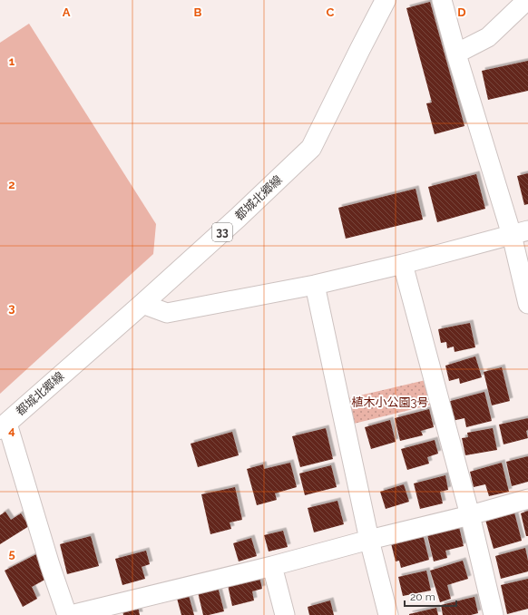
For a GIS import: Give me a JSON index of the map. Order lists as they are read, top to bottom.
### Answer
{
  "streets": {
    "main road": ["都城北郷線", "33"]
  },
  "parks": ["植木小公園3号"],
  "scale_bar": "20 m",
  "grid": {
    "columns": [
      "A",
      "B",
      "C",
      "D"
    ],
    "rows": [
      "1",
      "2",
      "3",
      "4",
      "5"
    ]
  }
}
